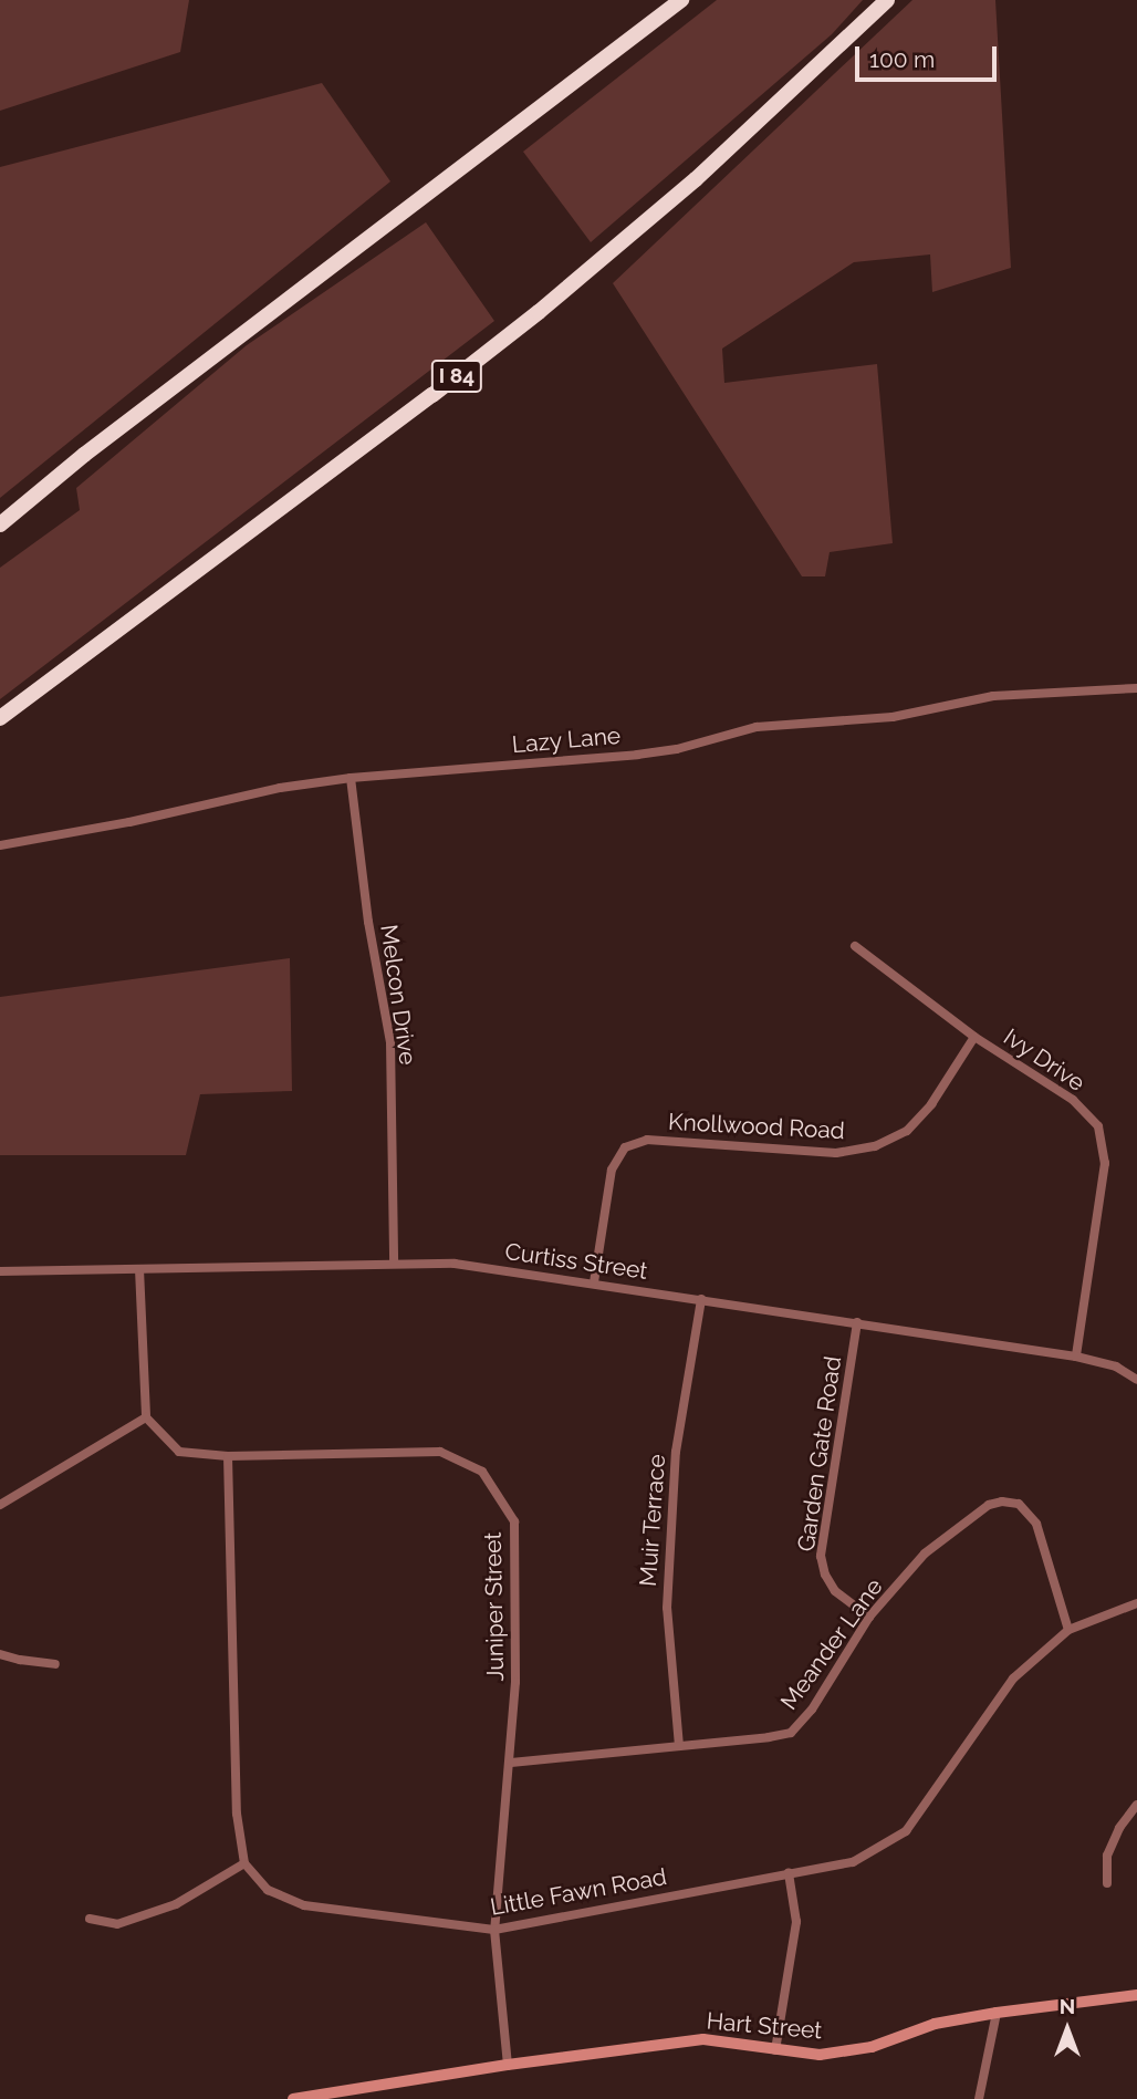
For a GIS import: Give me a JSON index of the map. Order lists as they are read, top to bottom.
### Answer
{
  "streets": {
    "highway": ["I 84"],
    "street": [
      "Lazy Lane",
      "Melcon Drive",
      "Ivy Drive",
      "Knollwood Road",
      "Curtiss Street",
      "Garden Gate Road",
      "Muir Terrace",
      "Juniper Street",
      "Meander Lane",
      "Little Fawn Road",
      "Hart Street"
    ]
  },
  "crossings": [
    ["Lazy Lane", "Melcon Drive"],
    ["Melcon Drive", "Curtiss Street"],
    ["Ivy Drive", "Knollwood Road"],
    ["Ivy Drive", "Curtiss Street"],
    ["Knollwood Road", "Curtiss Street"],
    ["Curtiss Street", "Garden Gate Road"],
    ["Curtiss Street", "Muir Terrace"],
    ["Garden Gate Road", "Meander Lane"],
    ["Muir Terrace", "Meander Lane"],
    ["Juniper Street", "Meander Lane"],
    ["Juniper Street", "Little Fawn Road"],
    ["Juniper Street", "Hart Street"],
    ["Meander Lane", "Little Fawn Road"]
  ],
  "scale_bar": "100 m",
  "north": "top"
}
